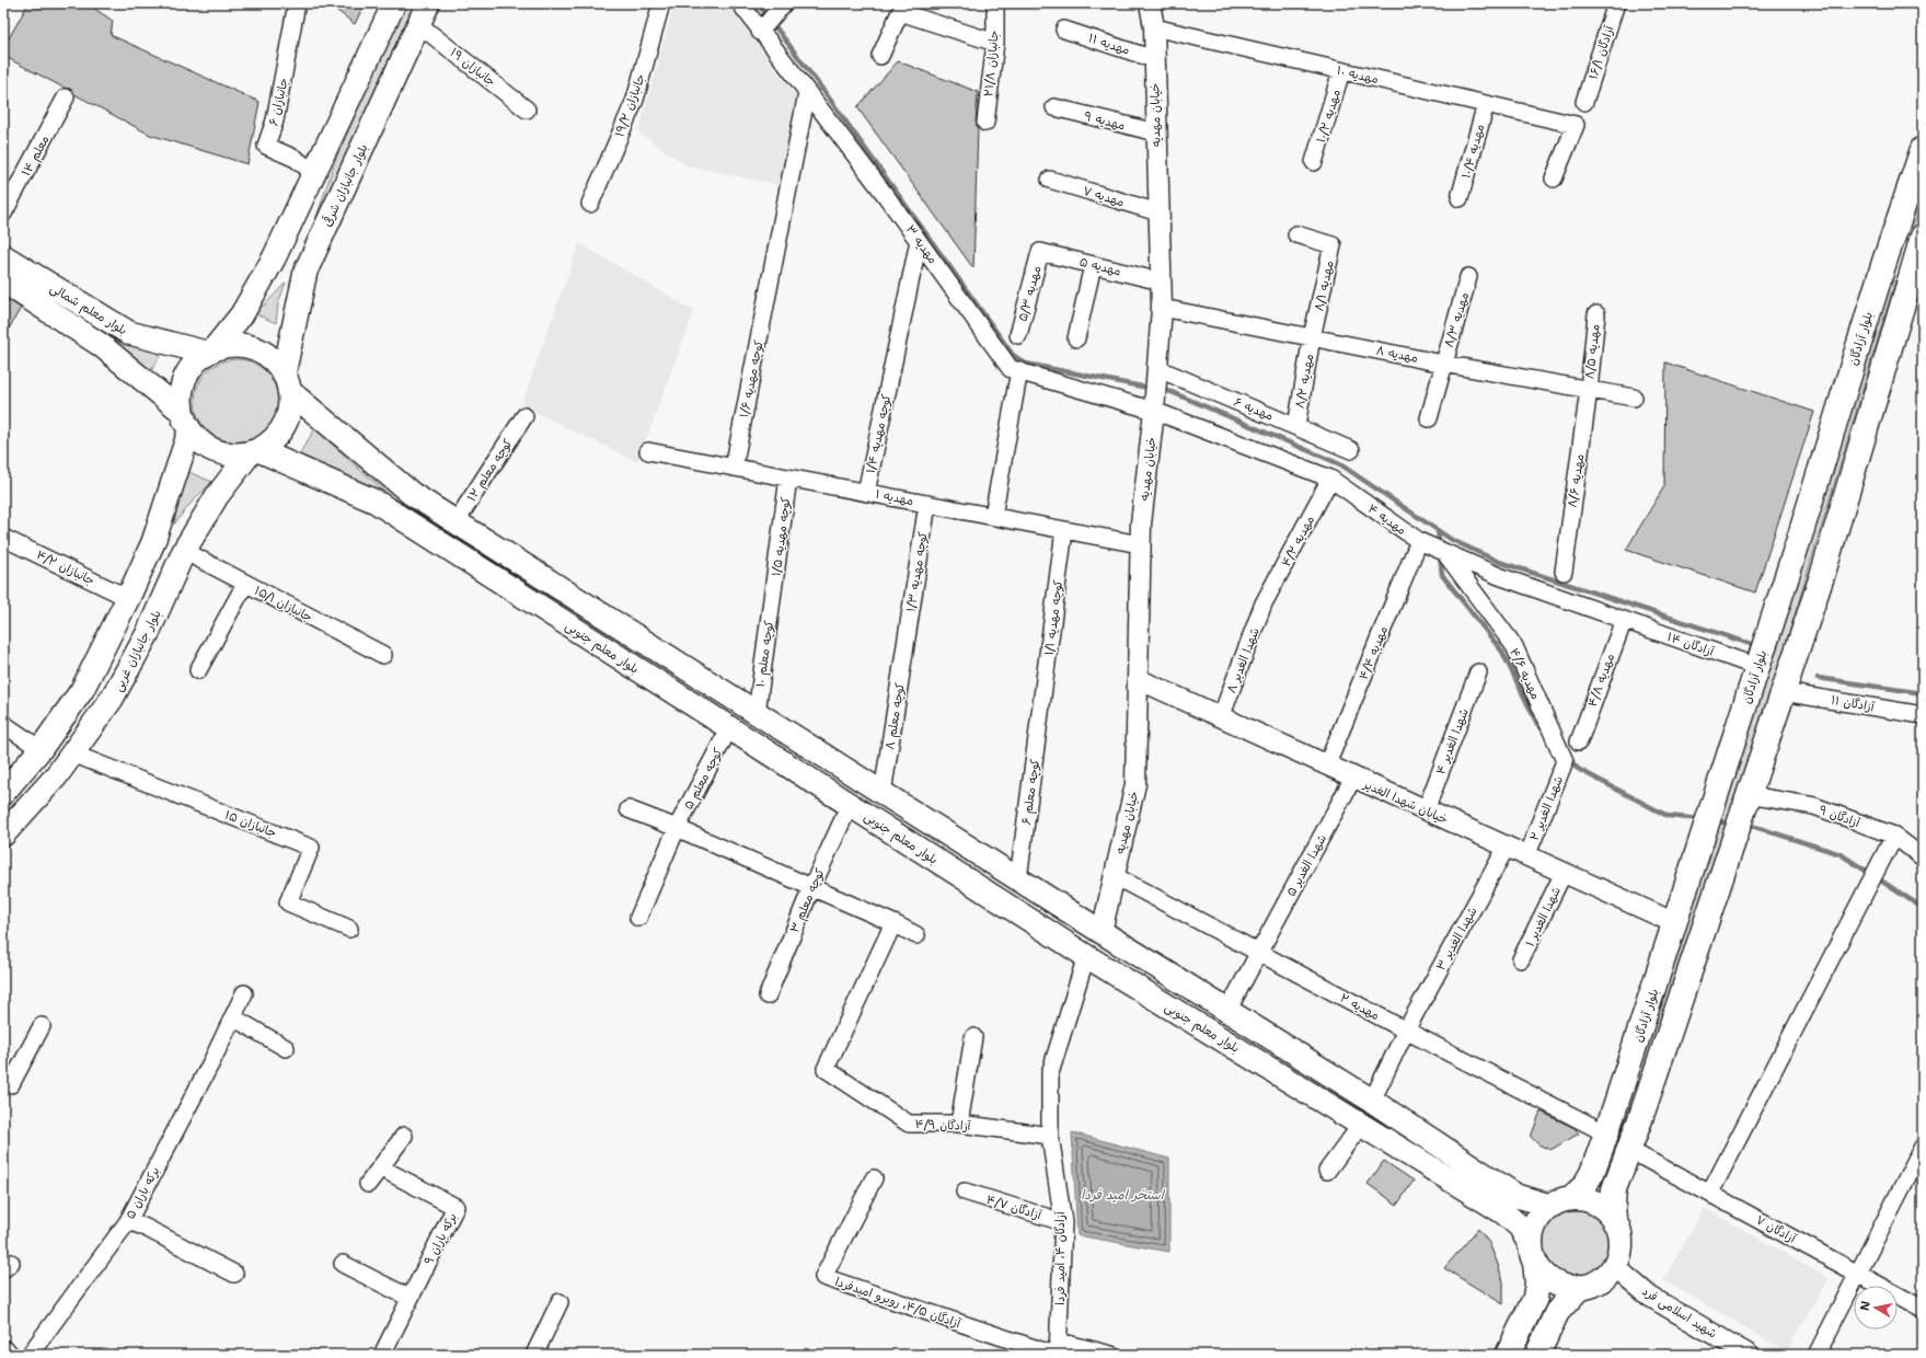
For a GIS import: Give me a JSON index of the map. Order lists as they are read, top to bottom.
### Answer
{
  "streets": {
    "main road": [
      "بلوار جانبازان شرقی",
      "بلوار معلم شمالی",
      "بلوار آزادگان",
      "بلوار معلم جنوبی",
      "بلوار جانبازان غربی"
    ],
    "street": [
      "مهدیه ۱۱",
      "آزادگان ۱۶/۱",
      "جانبازان ۲۱/۸",
      "جانبازان ۱۹",
      "مهدیه ۱۰",
      "جانبازان ۶",
      "جانبازان ۱۹/۲",
      "خیابان مهدیه",
      "مهدیه ۱۰/۲",
      "مهدیه ۹",
      "مهدیه ۱۰/۴",
      "معلم ۱۴",
      "مهدیه ۷",
      "مهدیه ۳",
      "مهدیه ۵",
      "مهدیه ۸/۱",
      "مهدیه ۵/۳",
      "مهدیه ۸/۳",
      "مهدیه ۸/۵",
      "مهدیه ۸",
      "کوچه مهدیه ۱/۶",
      "مهدیه ۸/۲",
      "مهدیه ۶",
      "کوچه مهدیه ۱/۴",
      "کوچه معلم ۱۲",
      "مهدیه ۸/۶",
      "مهدیه ۱",
      "مهدیه ۴",
      "کوچه مهدیه ۱/۵",
      "مهدیه ۴/۲",
      "جانبازان ۴/۲",
      "کوچه مهدیه ۱/۳",
      "جانبازان ۱۵/۱",
      "کوچه مهدیه ۱/۱",
      "آزادگان ۱۴",
      "مهدیه ۴/۴",
      "کوچه معلم ۱۰",
      "شهدا الغدیر ۸",
      "مهدیه ۴/۶",
      "مهدیه ۴/۸",
      "آزادگان ۱۱",
      "کوچه معلم ۸",
      "شهدا الغدیر ۴",
      "کوچه معلم ۵",
      "کوچه معلم ۶",
      "خیابان شهدا الغدیر",
      "شهدا الغدیر ۲",
      "آزادگان ۹",
      "جانبازان ۱۵",
      "شهدا الغدیر ۵",
      "کوچه معلم ۳",
      "شهدا الغدیر ۱",
      "شهدا الغدیر ۳",
      "مهدیه ۲",
      "آزادگان ۴/۹",
      "برکه باران ۵",
      "آزادگان ۴/۷",
      "آزادگان ۷",
      "برکه باران ۹",
      "آزادگان ۴، امید فردا",
      "آزادگان ۴/۵، روبرو امیدفردا",
      "شهید اسلامی فرد"
    ]
  },
  "crossings": [
    ["مهدیه ۱۱", "خیابان مهدیه"],
    ["جانبازان ۱۹", "بلوار جانبازان شرقی"],
    ["مهدیه ۱۰", "خیابان مهدیه"],
    ["مهدیه ۱۰", "مهدیه ۱۰/۲"],
    ["مهدیه ۱۰", "مهدیه ۱۰/۴"],
    ["خیابان مهدیه", "مهدیه ۹"],
    ["خیابان مهدیه", "مهدیه ۷"],
    ["خیابان مهدیه", "مهدیه ۳"],
    ["خیابان مهدیه", "مهدیه ۵"],
    ["خیابان مهدیه", "مهدیه ۸"],
    ["خیابان مهدیه", "مهدیه ۶"],
    ["خیابان مهدیه", "مهدیه ۱"],
    ["خیابان مهدیه", "مهدیه ۴"],
    ["خیابان مهدیه", "خیابان شهدا الغدیر"],
    ["خیابان مهدیه", "مهدیه ۲"],
    ["بلوار جانبازان شرقی", "بلوار معلم شمالی"],
    ["بلوار جانبازان شرقی", "بلوار معلم جنوبی"],
    ["بلوار جانبازان شرقی", "بلوار جانبازان غربی"],
    ["مهدیه ۳", "کوچه مهدیه ۱/۶"],
    ["مهدیه ۳", "کوچه مهدیه ۱/۴"],
    ["مهدیه ۳", "مهدیه ۴"],
    ["مهدیه ۵", "مهدیه ۵/۳"],
    ["مهدیه ۸/۱", "مهدیه ۸"],
    ["مهدیه ۸/۱", "مهدیه ۸/۲"],
    ["بلوار معلم شمالی", "بلوار معلم جنوبی"],
    ["بلوار معلم شمالی", "بلوار جانبازان غربی"],
    ["مهدیه ۸/۳", "مهدیه ۸"],
    ["بلوار آزادگان", "آزادگان ۱۴"],
    ["بلوار آزادگان", "بلوار معلم جنوبی"],
    ["بلوار آزادگان", "خیابان شهدا الغدیر"],
    ["بلوار آزادگان", "مهدیه ۲"],
    ["بلوار آزادگان", "شهید اسلامی فرد"],
    ["مهدیه ۸/۵", "مهدیه ۸"],
    ["مهدیه ۸/۵", "مهدیه ۸/۶"],
    ["مهدیه ۸", "مهدیه ۸/۲"],
    ["مهدیه ۸", "مهدیه ۸/۶"],
    ["کوچه مهدیه ۱/۶", "مهدیه ۱"],
    ["مهدیه ۸/۲", "مهدیه ۶"],
    ["کوچه مهدیه ۱/۴", "مهدیه ۱"],
    ["مهدیه ۱", "کوچه مهدیه ۱/۵"],
    ["مهدیه ۱", "کوچه مهدیه ۱/۳"],
    ["مهدیه ۱", "کوچه مهدیه ۱/۱"],
    ["مهدیه ۴", "مهدیه ۴/۲"],
    ["مهدیه ۴", "آزادگان ۱۴"],
    ["مهدیه ۴", "مهدیه ۴/۴"],
    ["مهدیه ۴", "مهدیه ۴/۶"],
    ["مهدیه ۴", "مهدیه ۴/۸"],
    ["کوچه مهدیه ۱/۵", "کوچه معلم ۱۰"],
    ["مهدیه ۴/۲", "شهدا الغدیر ۸"],
    ["کوچه مهدیه ۱/۳", "کوچه معلم ۸"],
    ["جانبازان ۱۵/۱", "بلوار جانبازان غربی"],
    ["کوچه مهدیه ۱/۱", "کوچه معلم ۶"],
    ["آزادگان ۱۴", "مهدیه ۴/۸"],
    ["بلوار معلم جنوبی", "بلوار جانبازان غربی"],
    ["بلوار معلم جنوبی", "کوچه معلم ۵"],
    ["بلوار معلم جنوبی", "کوچه معلم ۳"],
    ["بلوار معلم جنوبی", "آزادگان ۴، امید فردا"],
    ["بلوار معلم جنوبی", "شهید اسلامی فرد"],
    ["بلوار جانبازان غربی", "جانبازان ۱۵"],
    ["مهدیه ۴/۴", "خیابان شهدا الغدیر"],
    ["شهدا الغدیر ۸", "خیابان شهدا الغدیر"],
    ["مهدیه ۴/۶", "شهدا الغدیر ۲"],
    ["شهدا الغدیر ۴", "خیابان شهدا الغدیر"],
    ["خیابان شهدا الغدیر", "شهدا الغدیر ۲"],
    ["خیابان شهدا الغدیر", "شهدا الغدیر ۵"],
    ["خیابان شهدا الغدیر", "شهدا الغدیر ۱"],
    ["خیابان شهدا الغدیر", "شهدا الغدیر ۳"],
    ["شهدا الغدیر ۵", "مهدیه ۲"],
    ["شهدا الغدیر ۳", "مهدیه ۲"],
    ["آزادگان ۴/۹", "آزادگان ۴، امید فردا"],
    ["آزادگان ۴/۷", "آزادگان ۴، امید فردا"],
    ["آزادگان ۴، امید فردا", "آزادگان ۴/۵، روبرو امیدفردا"]
  ],
  "water": ["استخر امید فردا"],
  "north": "left"
}
